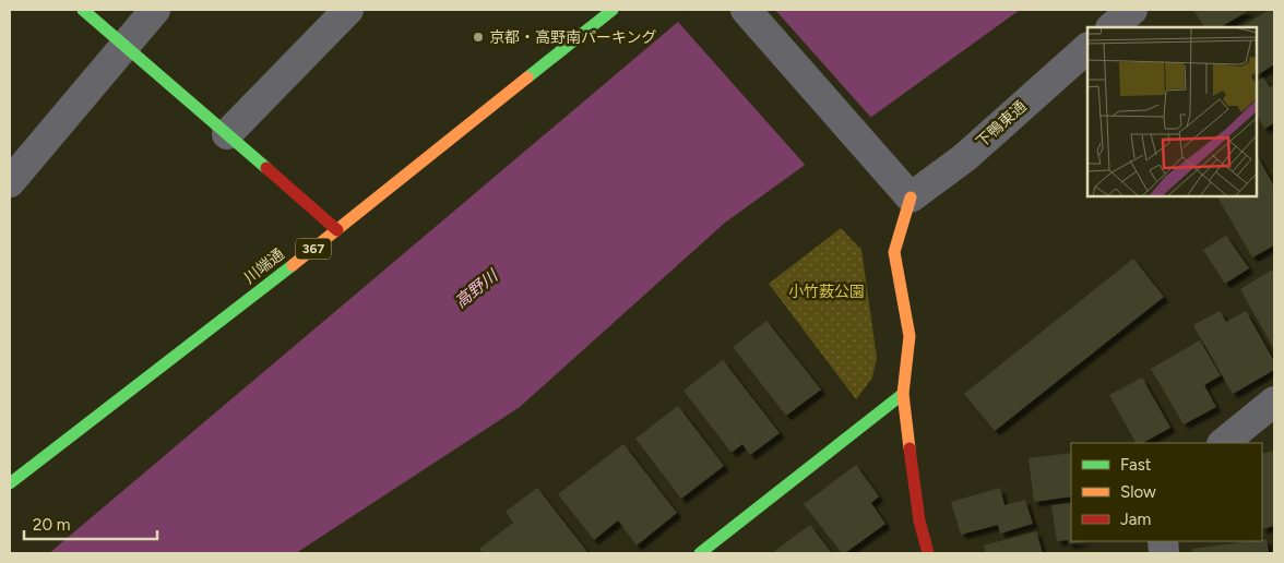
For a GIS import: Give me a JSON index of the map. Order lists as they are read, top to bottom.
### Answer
{
  "streets": {
    "main road": ["367", "川端通"],
    "street": ["下鴨東通"]
  },
  "water": ["高野川"],
  "parks": ["小竹薮公園"],
  "places": ["京都・高野南パーキング"],
  "legend": ["Fast", "Slow", "Jam"],
  "scale_bar": "20 m"
}
